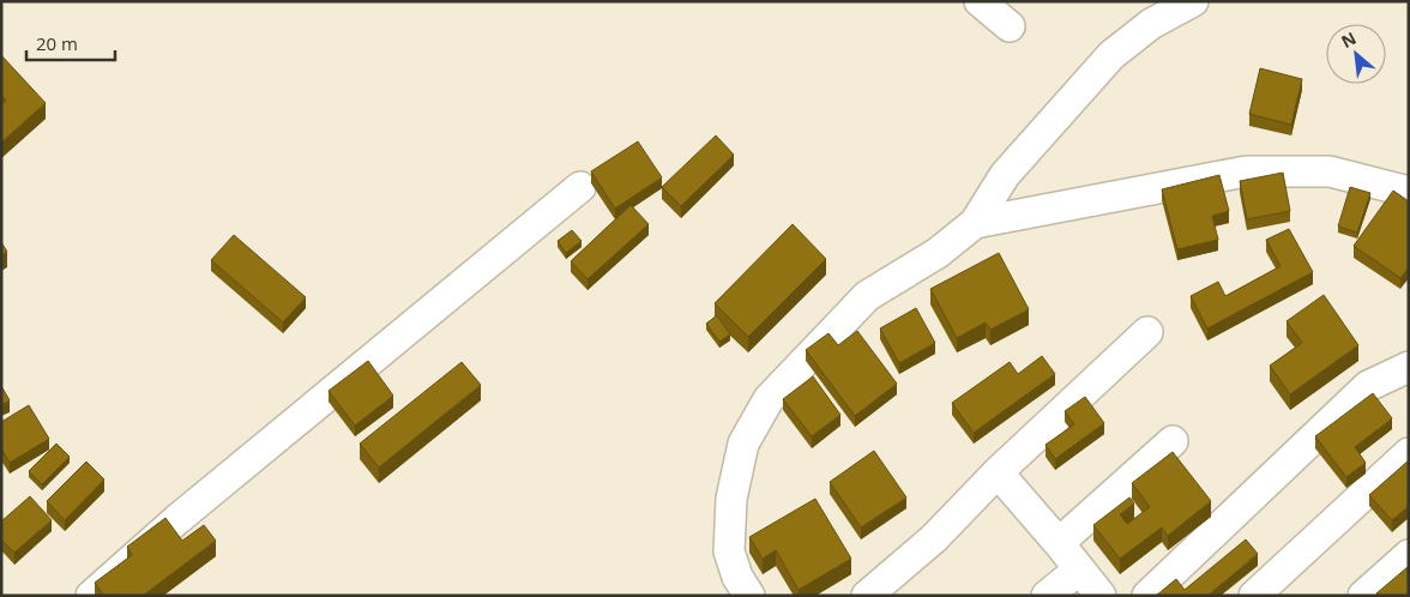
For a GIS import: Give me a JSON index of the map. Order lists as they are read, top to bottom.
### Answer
{
  "scale_bar": "20 m",
  "north": "top left"
}
